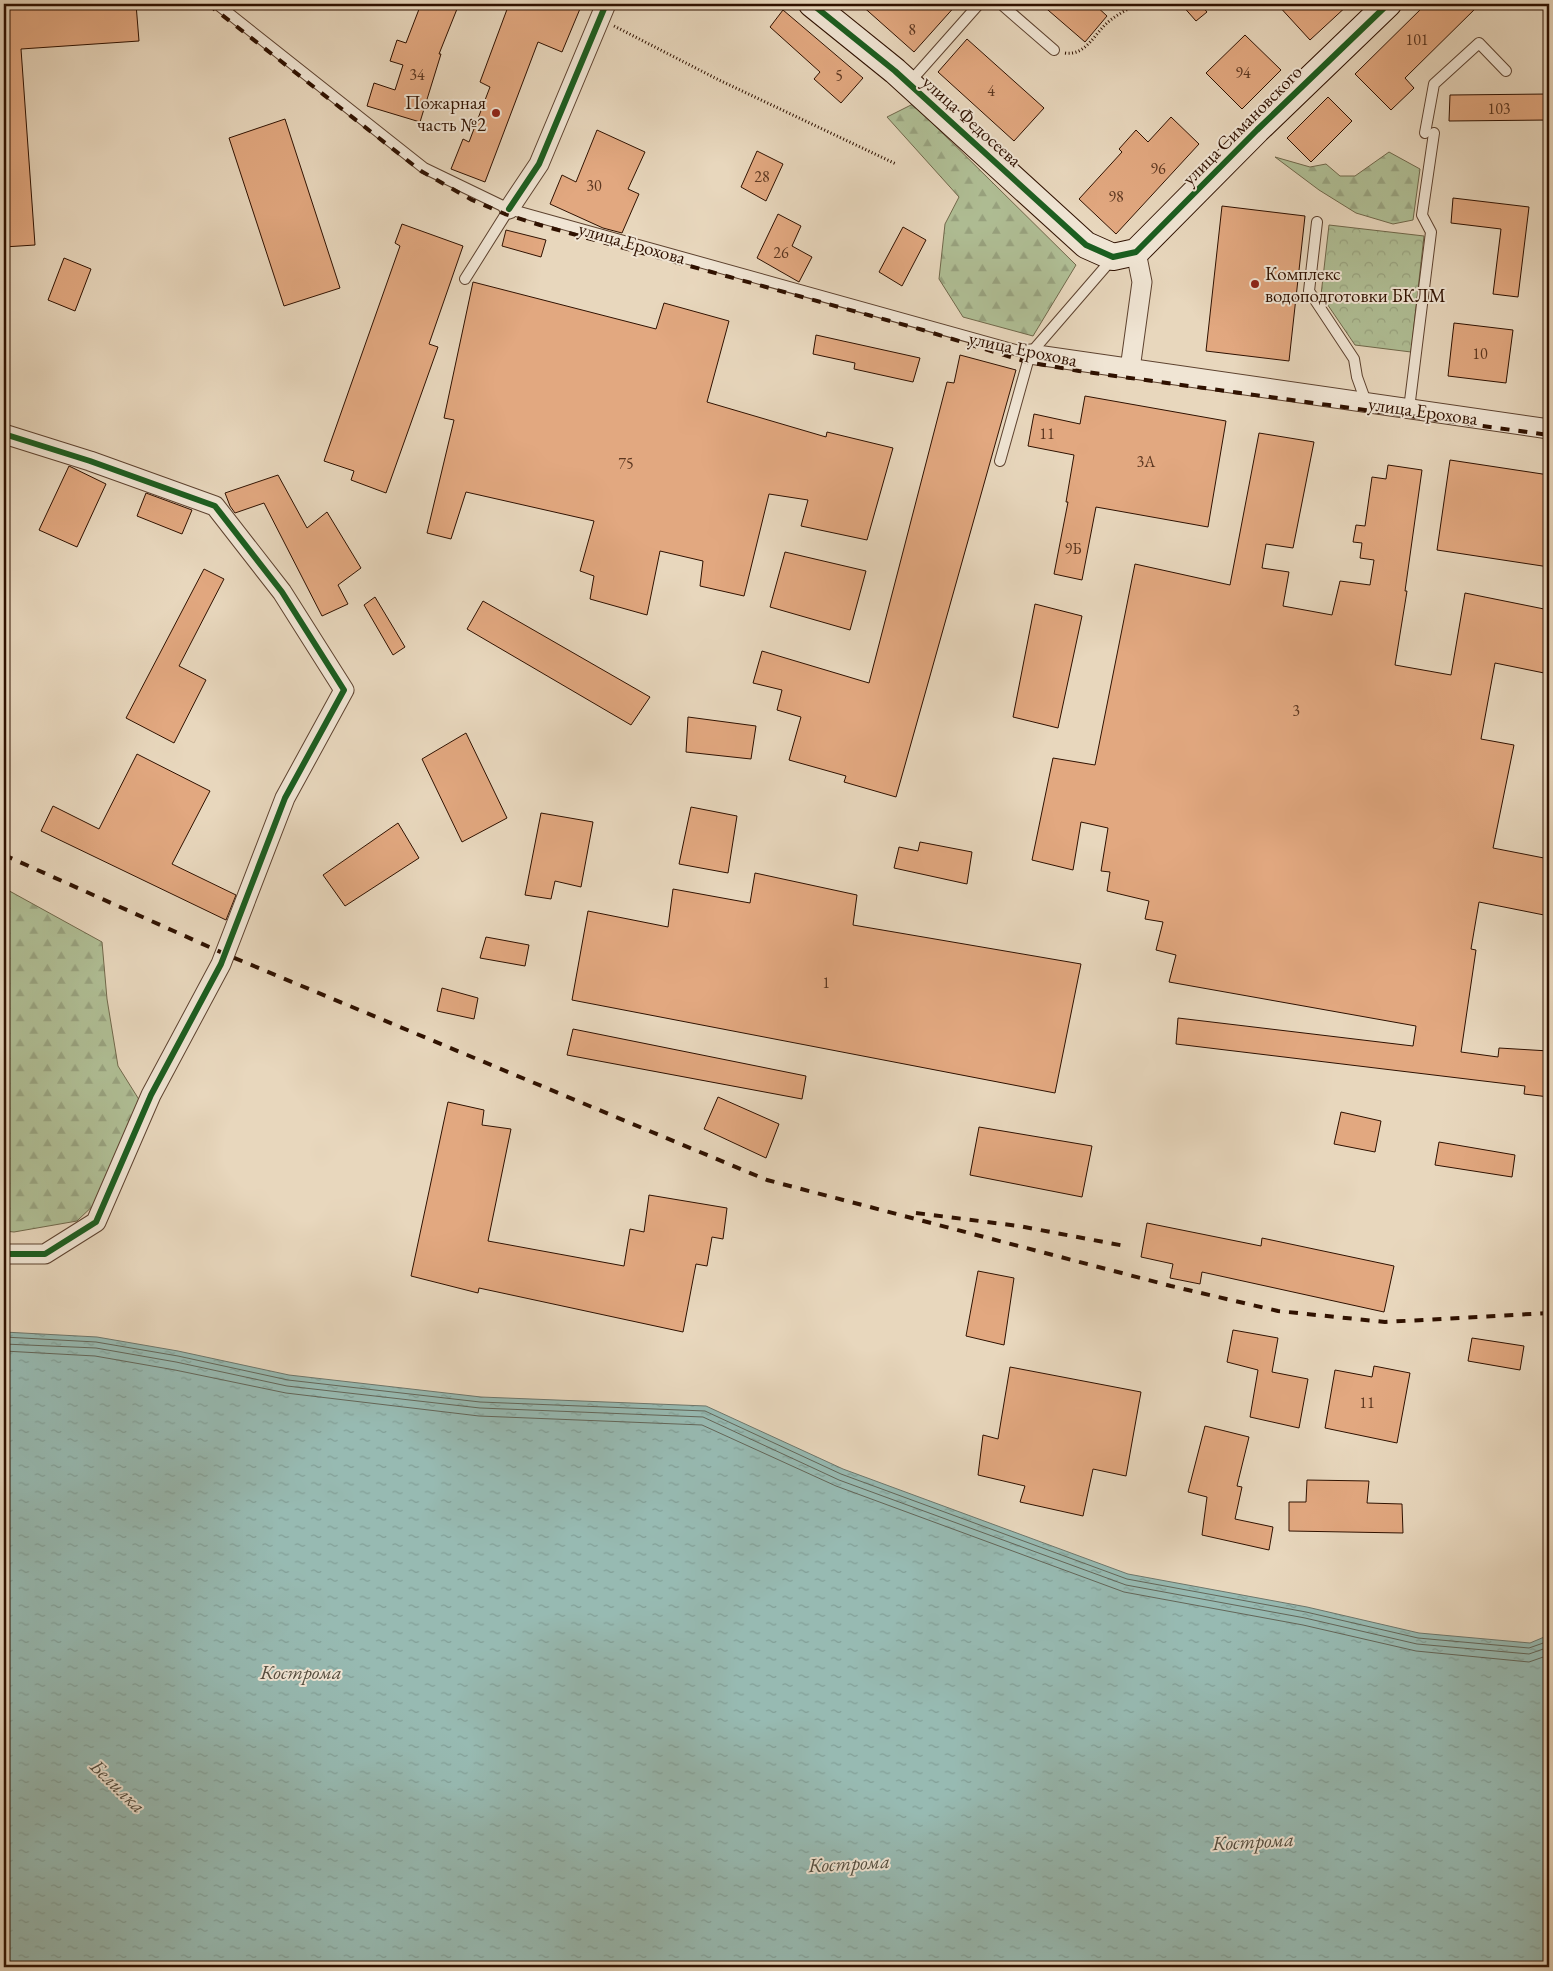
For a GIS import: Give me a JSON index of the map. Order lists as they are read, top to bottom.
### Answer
{
  "streets": {
    "street": ["улица Федосеева", "улица Симановского", "улица Ерохова"]
  },
  "crossings": [
    ["улица Федосеева", "улица Симановского"]
  ],
  "water": ["Кострома", "Белилка"],
  "places": ["Пожарная часть №2", "Комплекс водоподготовки БКЛМ"],
  "house_numbers": [
    "8",
    "101",
    "94",
    "34",
    "5",
    "4",
    "103",
    "96",
    "28",
    "30",
    "98",
    "26",
    "10",
    "11",
    "3А",
    "75",
    "9Б",
    "3",
    "1",
    "11"
  ]
}
